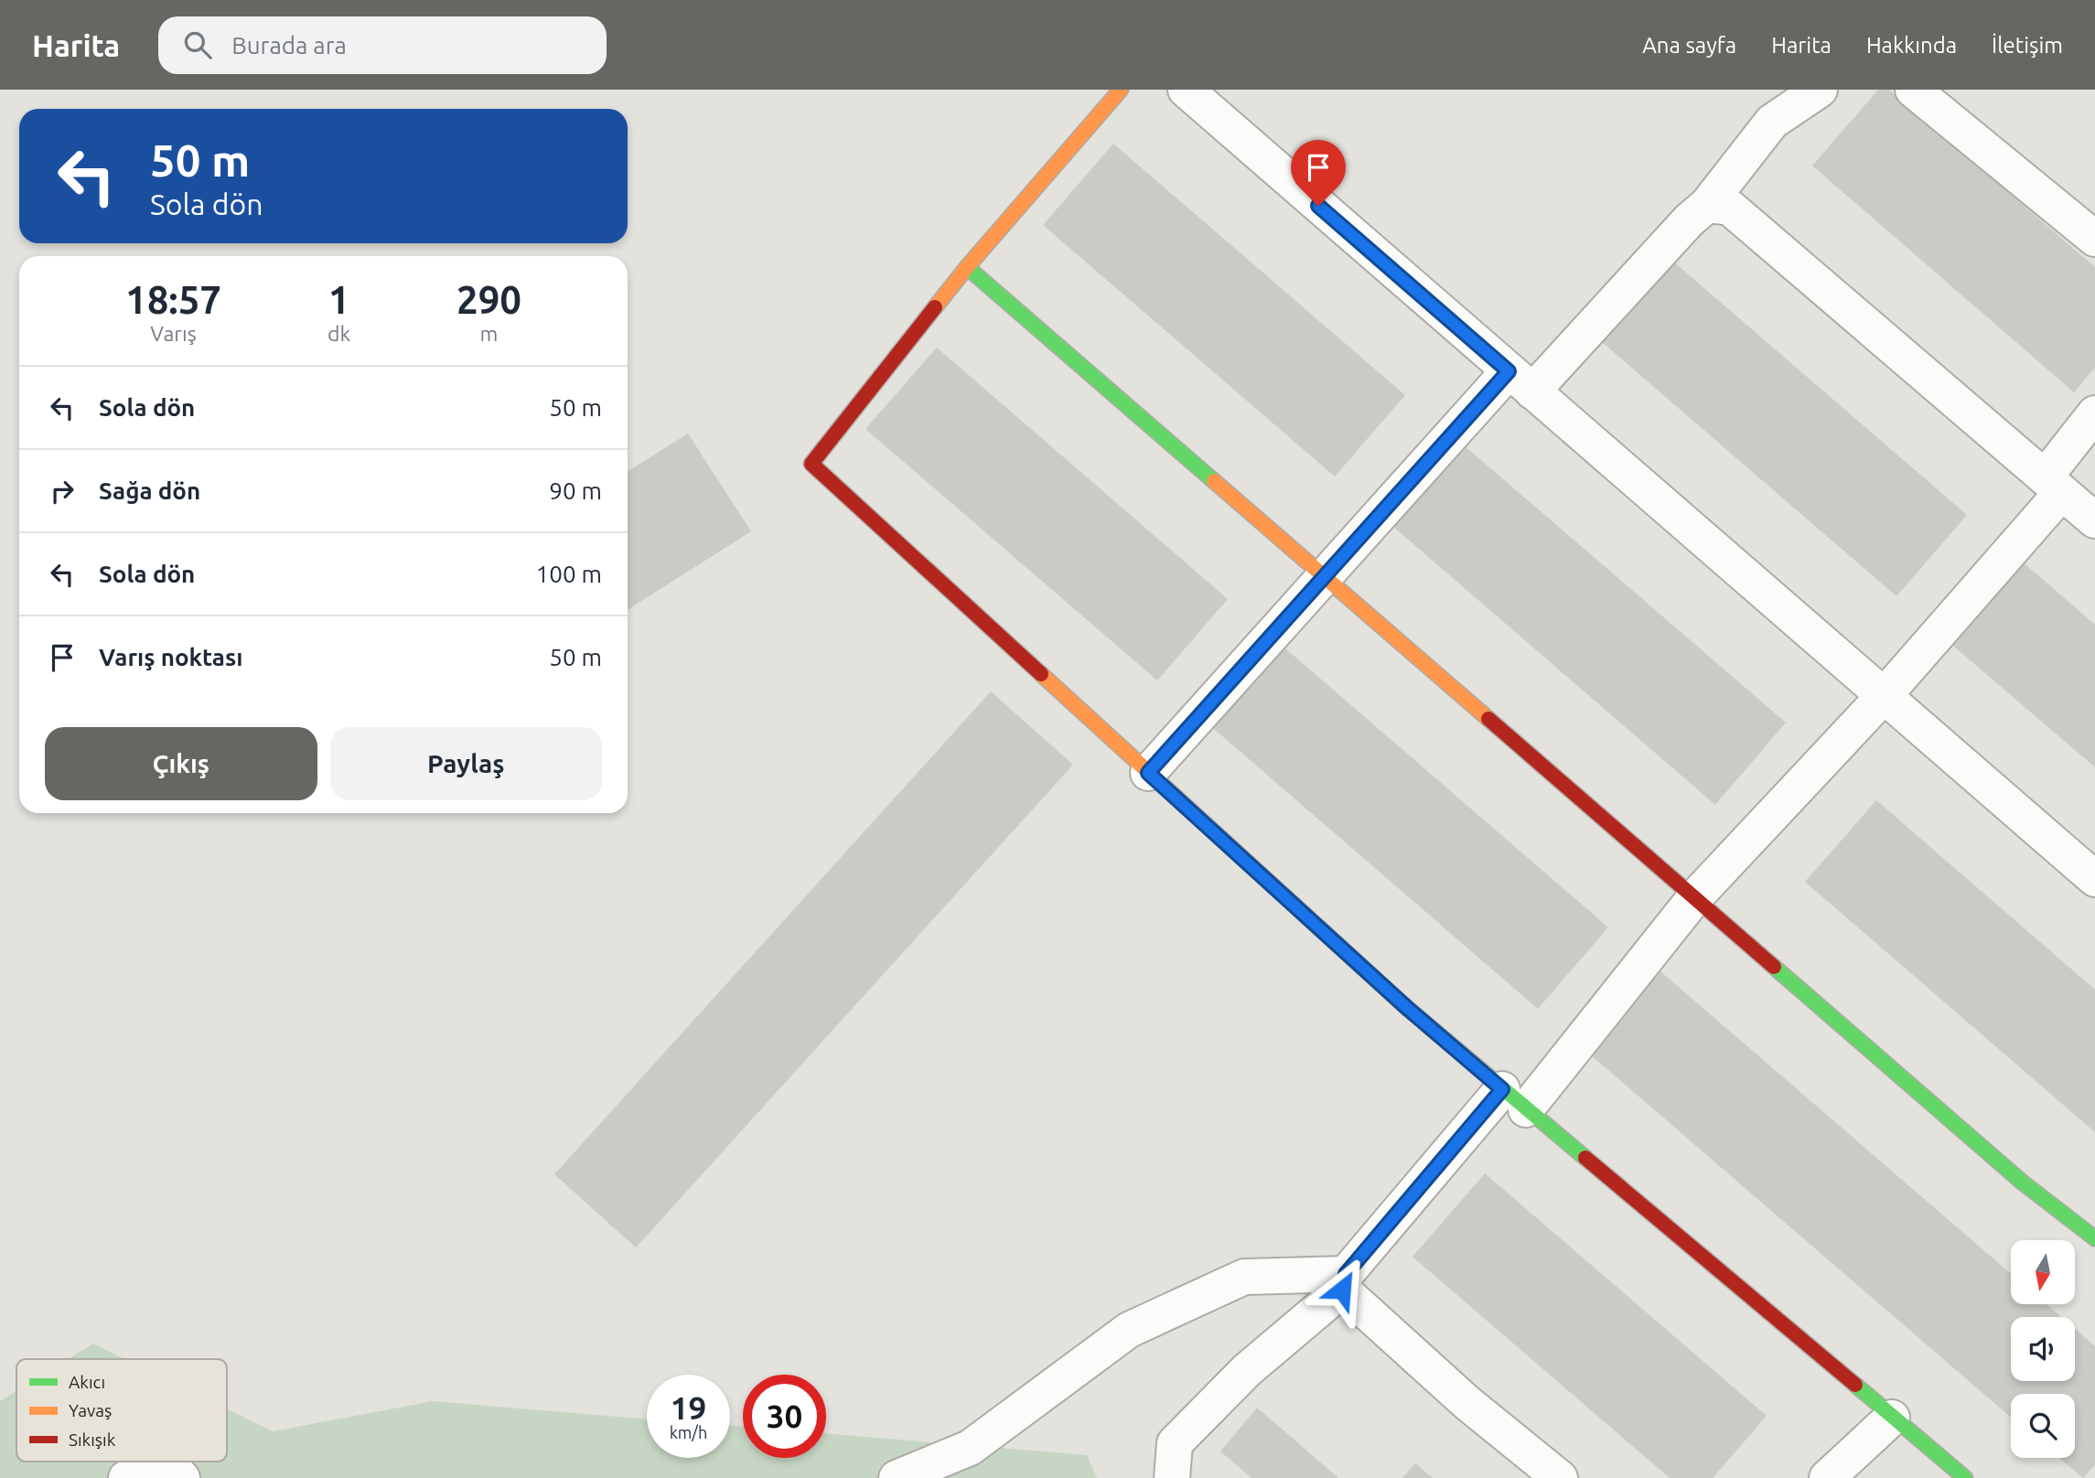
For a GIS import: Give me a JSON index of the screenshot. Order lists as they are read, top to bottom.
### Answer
{
  "legend": ["Akıcı", "Yavaş", "Sıkışık"],
  "north": "bottom",
  "page": {
    "header": "Harita",
    "search": "Burada ara",
    "nav": [
      "Ana sayfa",
      "Harita",
      "Hakkında",
      "İletişim"
    ],
    "turn": ["50 m", "Sola dön"],
    "eta": [
      "18:57",
      "Varış",
      "1",
      "dk",
      "290",
      "m"
    ],
    "list": [
      {
        "name": "Sola dön",
        "value": "50 m"
      },
      {
        "name": "Sağa dön",
        "value": "90 m"
      },
      {
        "name": "Sola dön",
        "value": "100 m"
      },
      {
        "name": "Varış noktası",
        "value": "50 m"
      }
    ],
    "buttons": ["Çıkış", "Paylaş"],
    "speed": "19 km/h",
    "limit": "30"
  }
}
